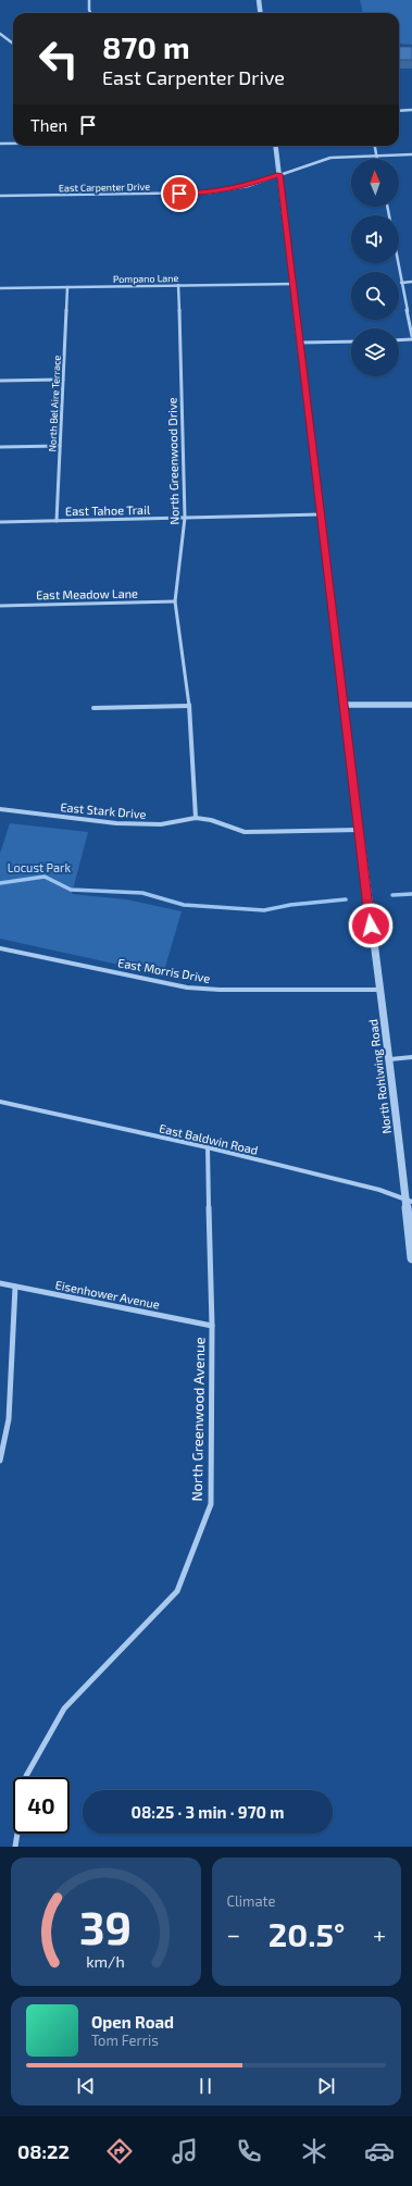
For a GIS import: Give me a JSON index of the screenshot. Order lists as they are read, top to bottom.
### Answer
{
  "streets": {
    "street": [
      "East Carpenter Drive",
      "Pompano Lane",
      "North Bel Aire Terrace",
      "North Greenwood Drive",
      "East Tahoe Trail",
      "East Meadow Lane",
      "East Stark Drive",
      "East Morris Drive",
      "North Rohlwing Road",
      "East Baldwin Road",
      "Eisenhower Avenue",
      "North Greenwood Avenue"
    ]
  },
  "crossings": [
    ["East Carpenter Drive", "North Rohlwing Road"],
    ["Pompano Lane", "North Bel Aire Terrace"],
    ["Pompano Lane", "North Greenwood Drive"],
    ["Pompano Lane", "North Rohlwing Road"],
    ["North Bel Aire Terrace", "East Tahoe Trail"],
    ["North Greenwood Drive", "East Tahoe Trail"],
    ["North Greenwood Drive", "East Meadow Lane"],
    ["North Greenwood Drive", "East Stark Drive"],
    ["East Tahoe Trail", "North Rohlwing Road"],
    ["East Stark Drive", "North Rohlwing Road"],
    ["East Morris Drive", "North Rohlwing Road"],
    ["North Rohlwing Road", "East Baldwin Road"],
    ["East Baldwin Road", "North Greenwood Avenue"],
    ["Eisenhower Avenue", "North Greenwood Avenue"]
  ],
  "parks": ["Locust Park"],
  "north": "top",
  "page": {
    "turn": ["870 m", "East Carpenter Drive"],
    "then": "Then",
    "limit": "40",
    "trip": "08:25 · 3 min · 970 m",
    "tile": "Climate",
    "heat": ["−", "20.5°", "+"],
    "song": ["Open Road", "Tom Ferris"],
    "tabs": "08:22",
    "gauge": ["39", "km/h"]
  }
}
